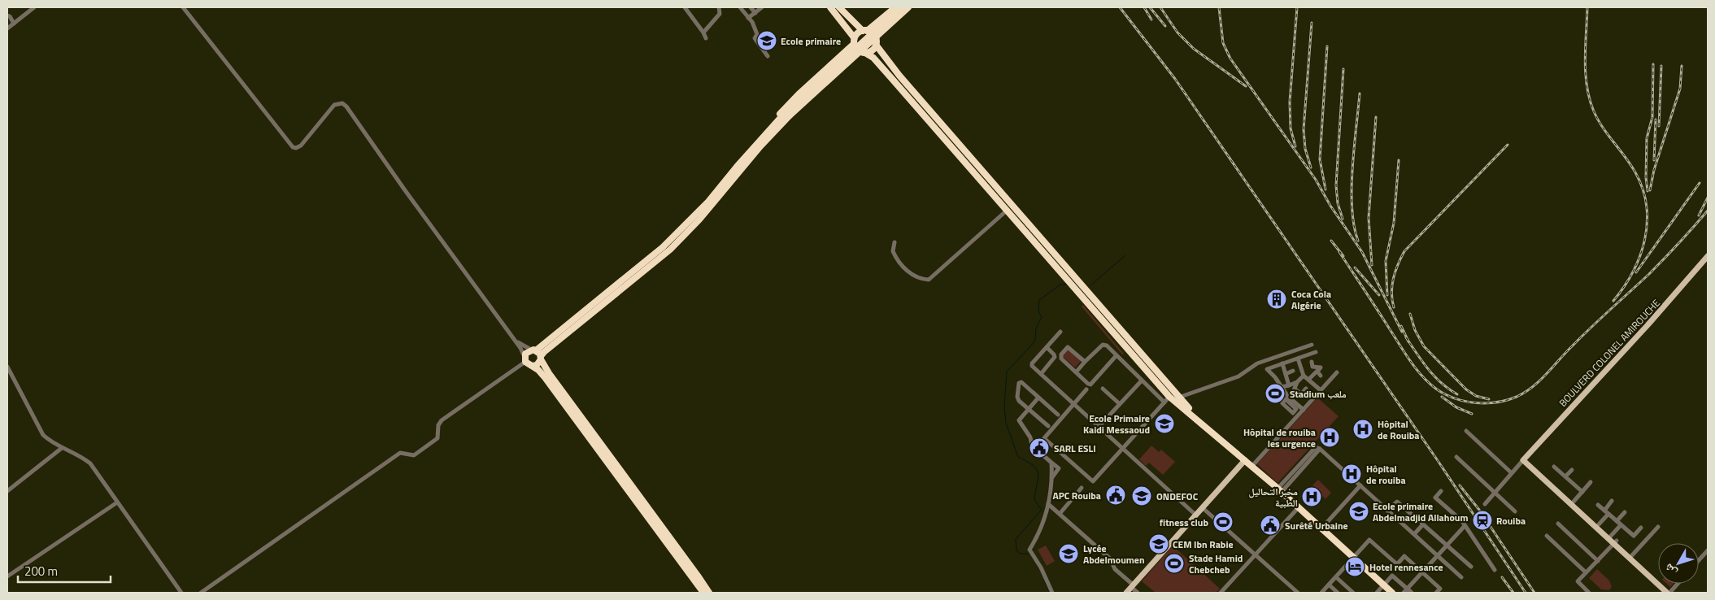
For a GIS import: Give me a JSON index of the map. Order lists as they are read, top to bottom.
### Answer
{
  "streets": {
    "main road": ["BOULVERD COLONEL AMIROUCHE"]
  },
  "places": {
    "school or university": [
      "Ecole primaire",
      "Ecole Primaire Kaidi Messaoud",
      "ONDEFOC",
      "Ecole primaire Abdelmadjid Allahoum",
      "CEM Ibn Rabie",
      "Lycée Abdelmoumen"
    ],
    "building": ["Coca Cola Algérie"],
    "sports": ["Stadium ملعب", "fitness club", "Stade Hamid Chebcheb"],
    "hospital": [
      "Hôpital de Rouiba",
      "Hôpital de rouiba les urgence",
      "Hôpital de rouiba",
      "مخبر التحاليل الطبية"
    ],
    "public building": ["SARL ESLI", "APC Rouiba", "Surêté Urbaine"],
    "station": ["Rouiba"],
    "hotel": ["Hotel rennesance"]
  },
  "scale_bar": "200 m",
  "north": "bottom left"
}
